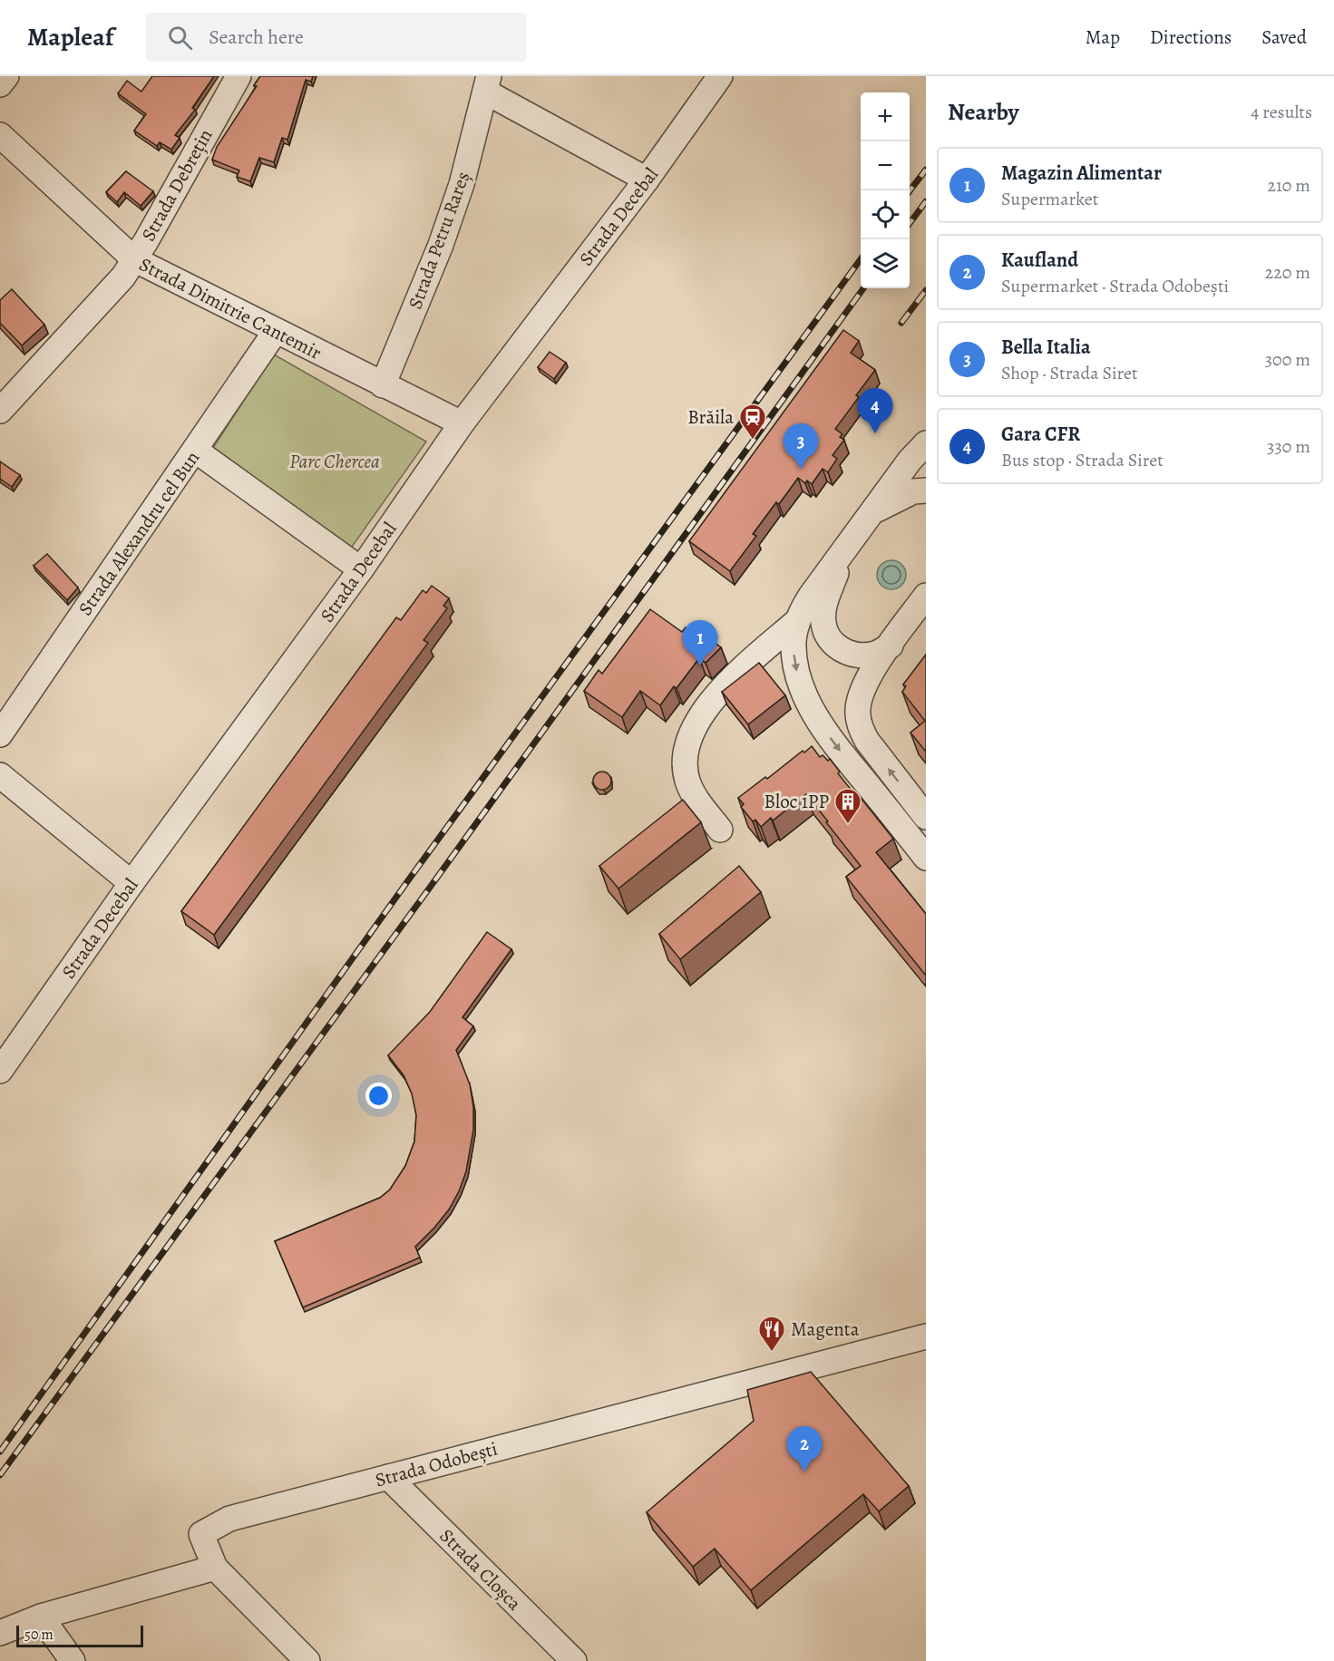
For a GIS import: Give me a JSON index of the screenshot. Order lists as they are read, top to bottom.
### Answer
{
  "streets": {
    "street": [
      "Strada Debrețin",
      "Strada Decebal",
      "Strada Petru Rareș",
      "Strada Dimitrie Cantemir",
      "Strada Alexandru cel Bun",
      "Strada Odobești",
      "Strada Cloșca"
    ]
  },
  "crossings": [
    ["Strada Debrețin", "Strada Dimitrie Cantemir"],
    ["Strada Decebal", "Strada Petru Rareș"],
    ["Strada Decebal", "Strada Dimitrie Cantemir"],
    ["Strada Petru Rareș", "Strada Dimitrie Cantemir"],
    ["Strada Dimitrie Cantemir", "Strada Alexandru cel Bun"],
    ["Strada Odobești", "Strada Cloșca"]
  ],
  "parks": ["Parc Chercea"],
  "places": {
    "station": ["Brăila"],
    "building": ["Bloc 1PP"],
    "restaurant": ["Magenta"]
  },
  "scale_bar": "50 m",
  "page": {
    "header": "Mapleaf",
    "search": "Search here",
    "nav": ["Map", "Directions", "Saved"],
    "heading": ["Nearby", "4 results"],
    "map_buttons": ["+", "−"],
    "list": [
      {
        "mark": "1",
        "name": "Magazin Alimentar",
        "note": "Supermarket",
        "value": "210 m"
      },
      {
        "mark": "2",
        "name": "Kaufland",
        "note": "Supermarket · Strada Odobești",
        "value": "220 m"
      },
      {
        "mark": "3",
        "name": "Bella Italia",
        "note": "Shop · Strada Siret",
        "value": "300 m"
      },
      {
        "mark": "4",
        "name": "Gara CFR",
        "note": "Bus stop · Strada Siret",
        "value": "330 m"
      }
    ],
    "pins": [
      "4",
      "3",
      "1",
      "2"
    ],
    "scale": "50 m"
  }
}
